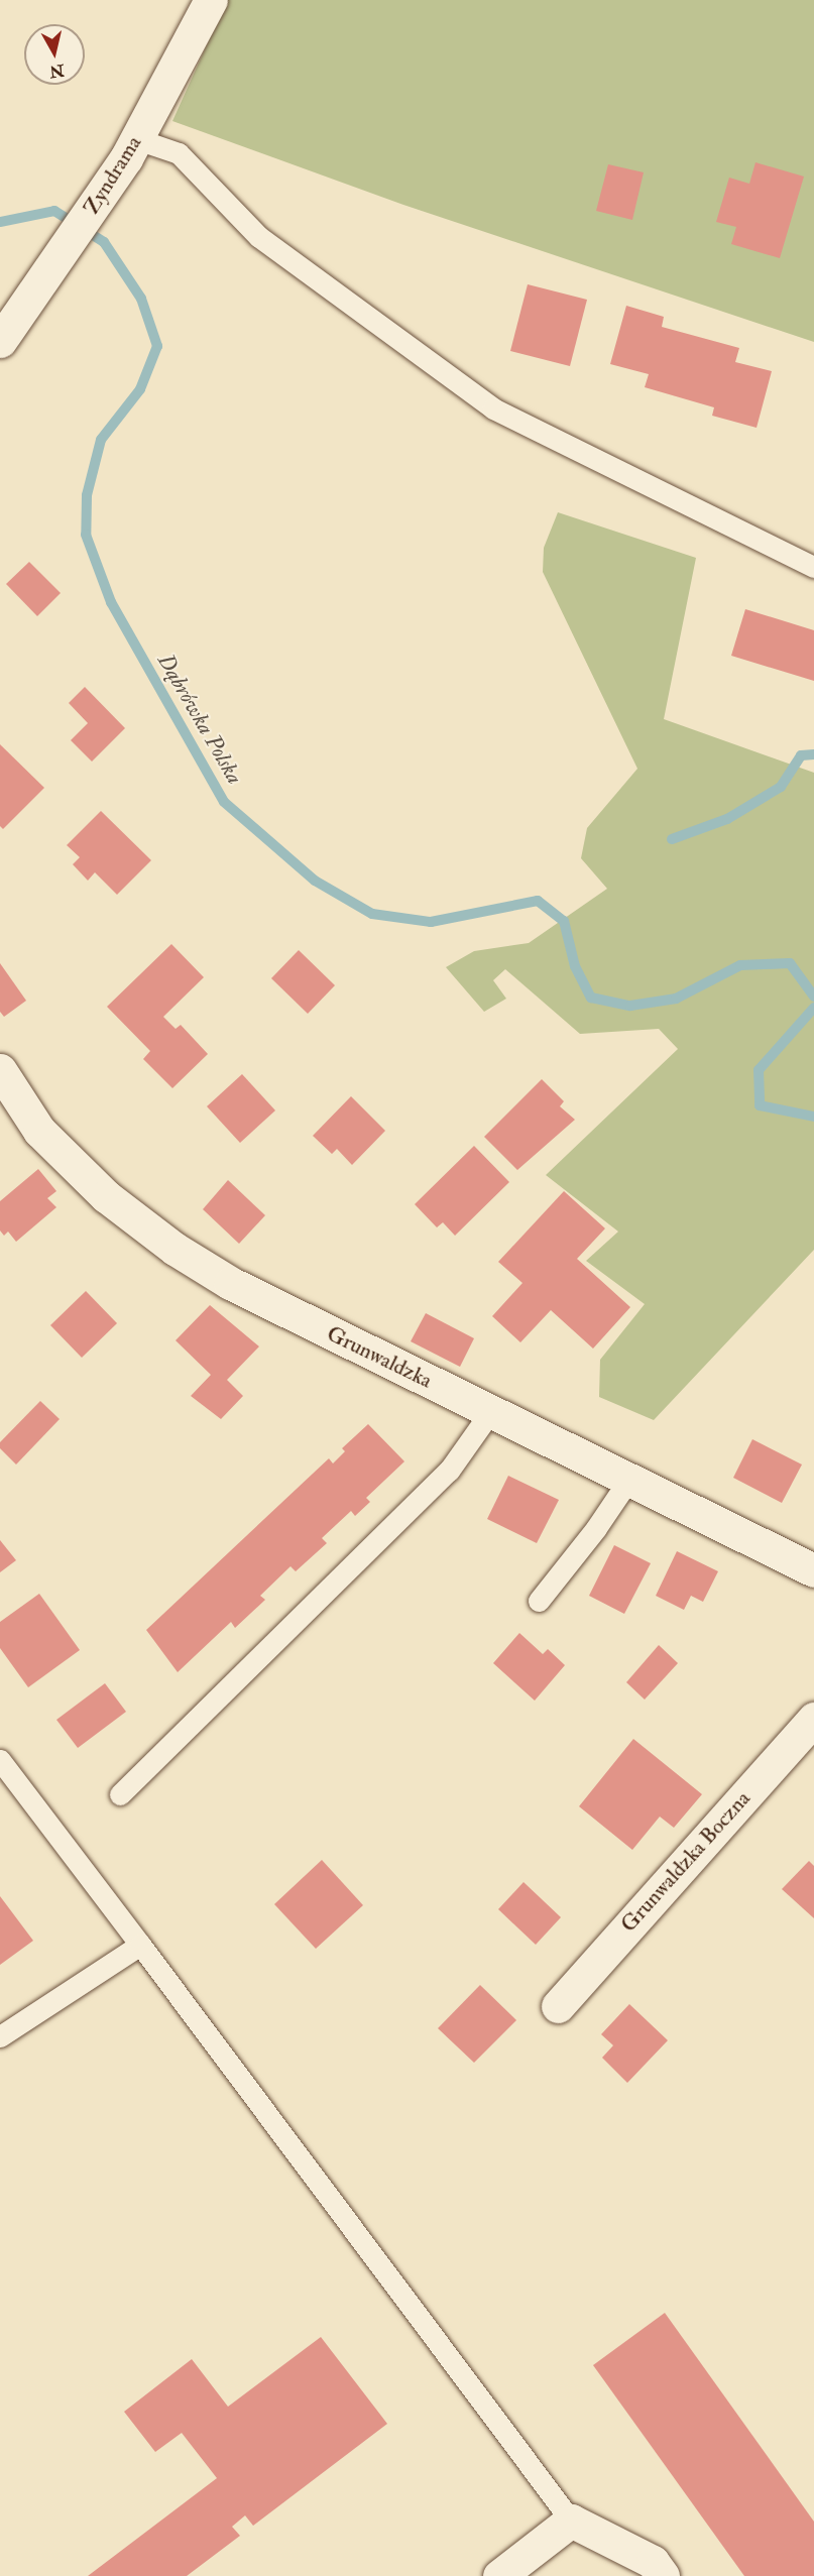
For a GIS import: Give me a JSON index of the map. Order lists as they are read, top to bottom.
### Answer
{
  "streets": {
    "street": ["Zyndrama", "Grunwaldzka", "Grunwaldzka Boczna"]
  },
  "water": ["Dąbrówka Polska"],
  "north": "bottom"
}
